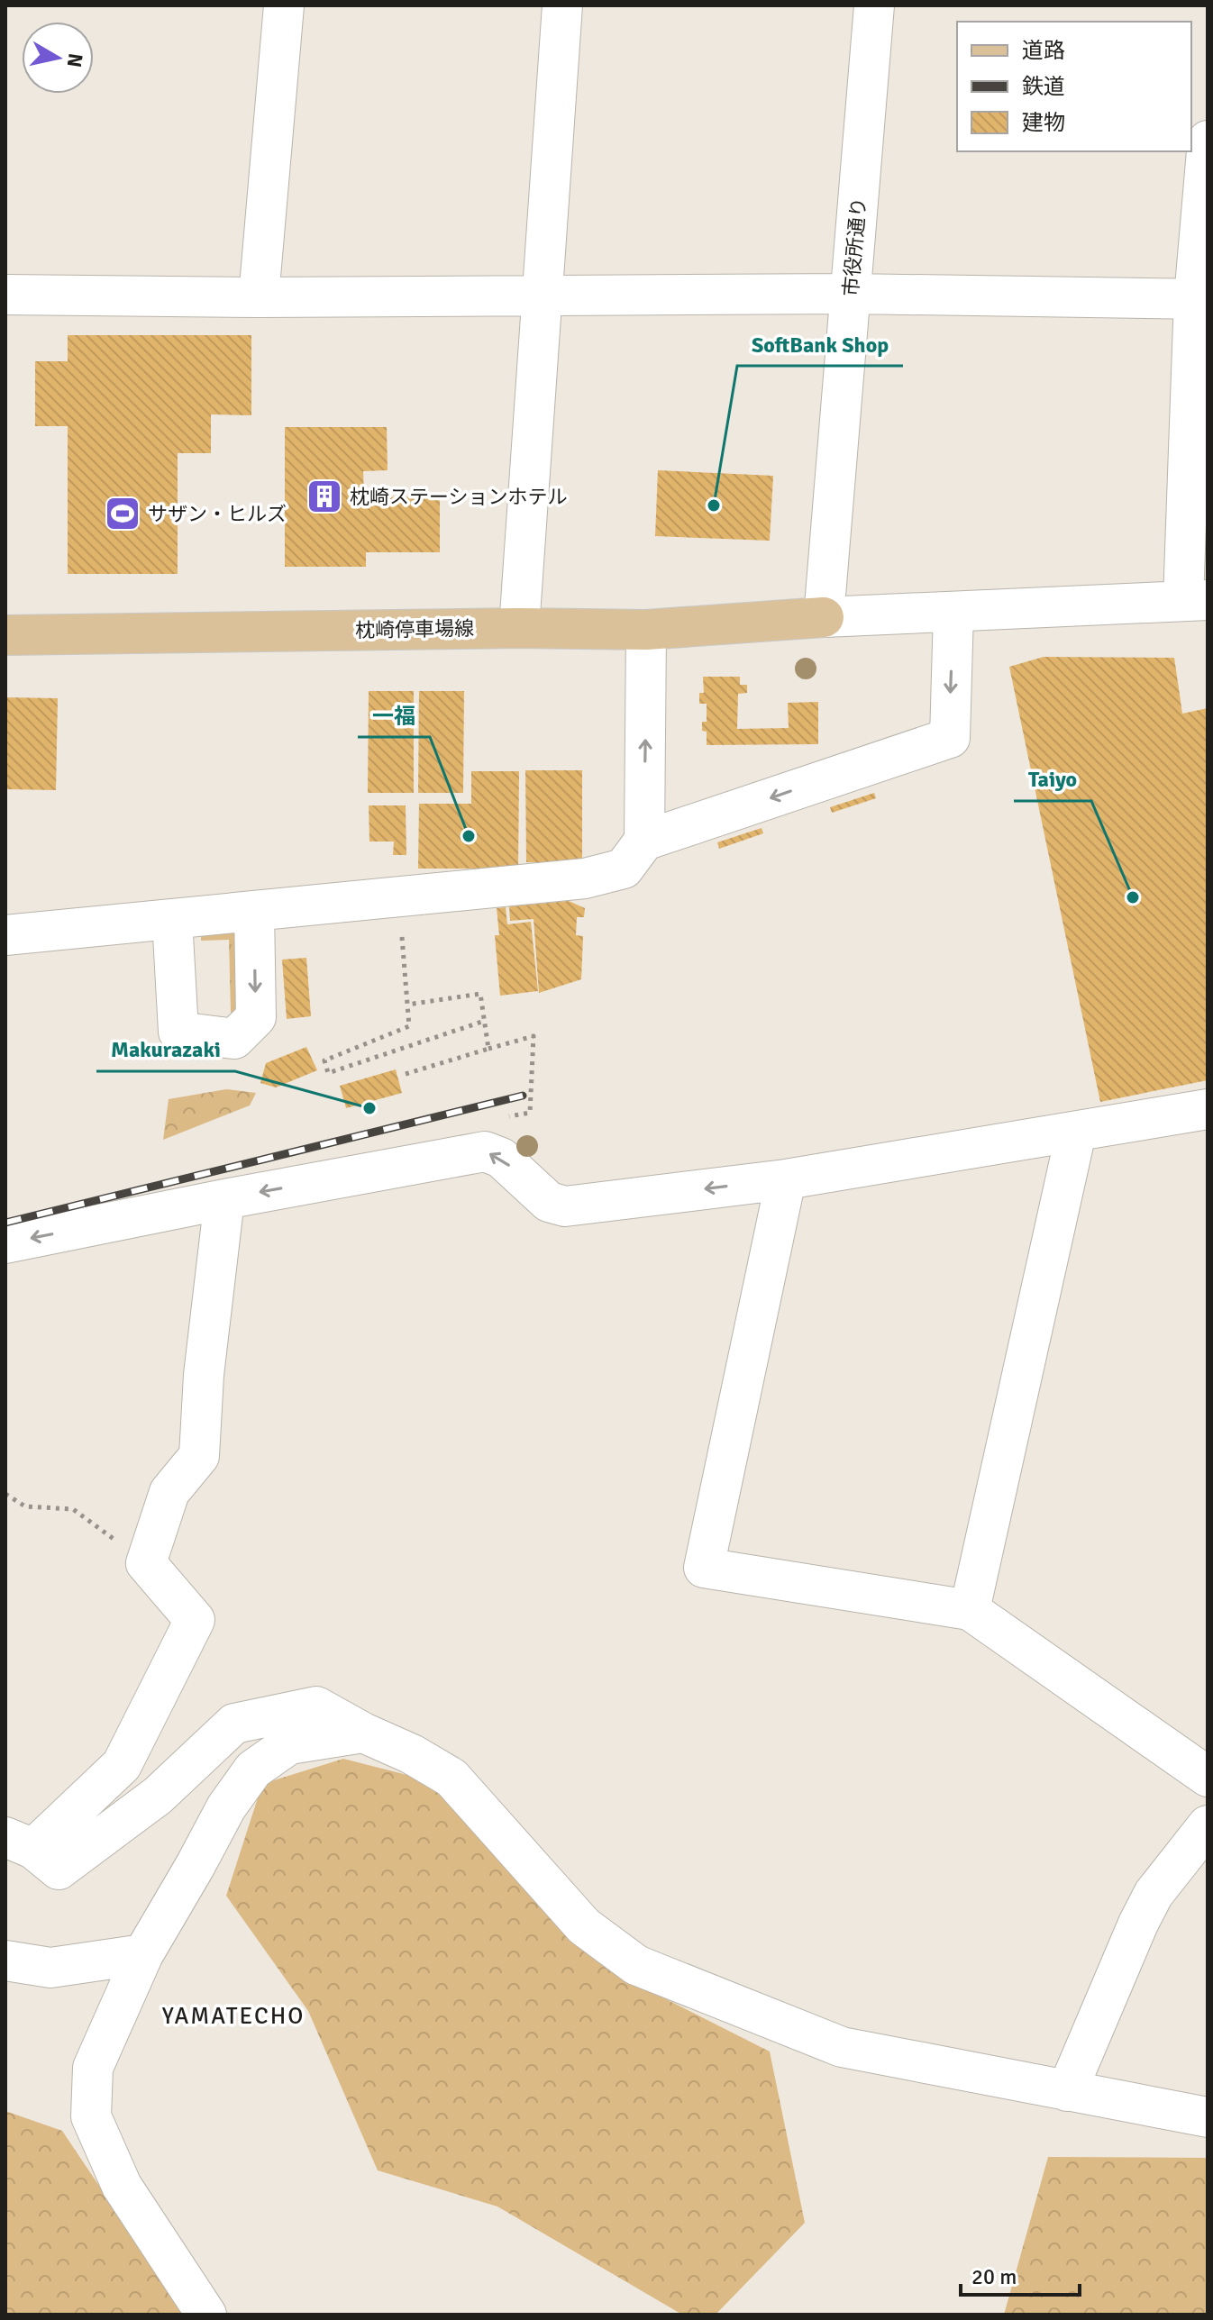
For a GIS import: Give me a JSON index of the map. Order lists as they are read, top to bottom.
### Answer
{
  "streets": {
    "main road": ["枕崎停車場線"],
    "street": ["市役所通り"]
  },
  "crossings": [
    ["市役所通り", "枕崎停車場線"]
  ],
  "districts": ["YAMATECHO"],
  "places": {
    "building": ["枕崎ステーションホテル"],
    "other": [
      "SoftBank Shop",
      "一福",
      "Taiyo",
      "Makurazaki"
    ],
    "sports": ["サザン・ヒルズ"]
  },
  "legend": ["道路", "鉄道", "建物"],
  "scale_bar": "20 m",
  "north": "right"
}
